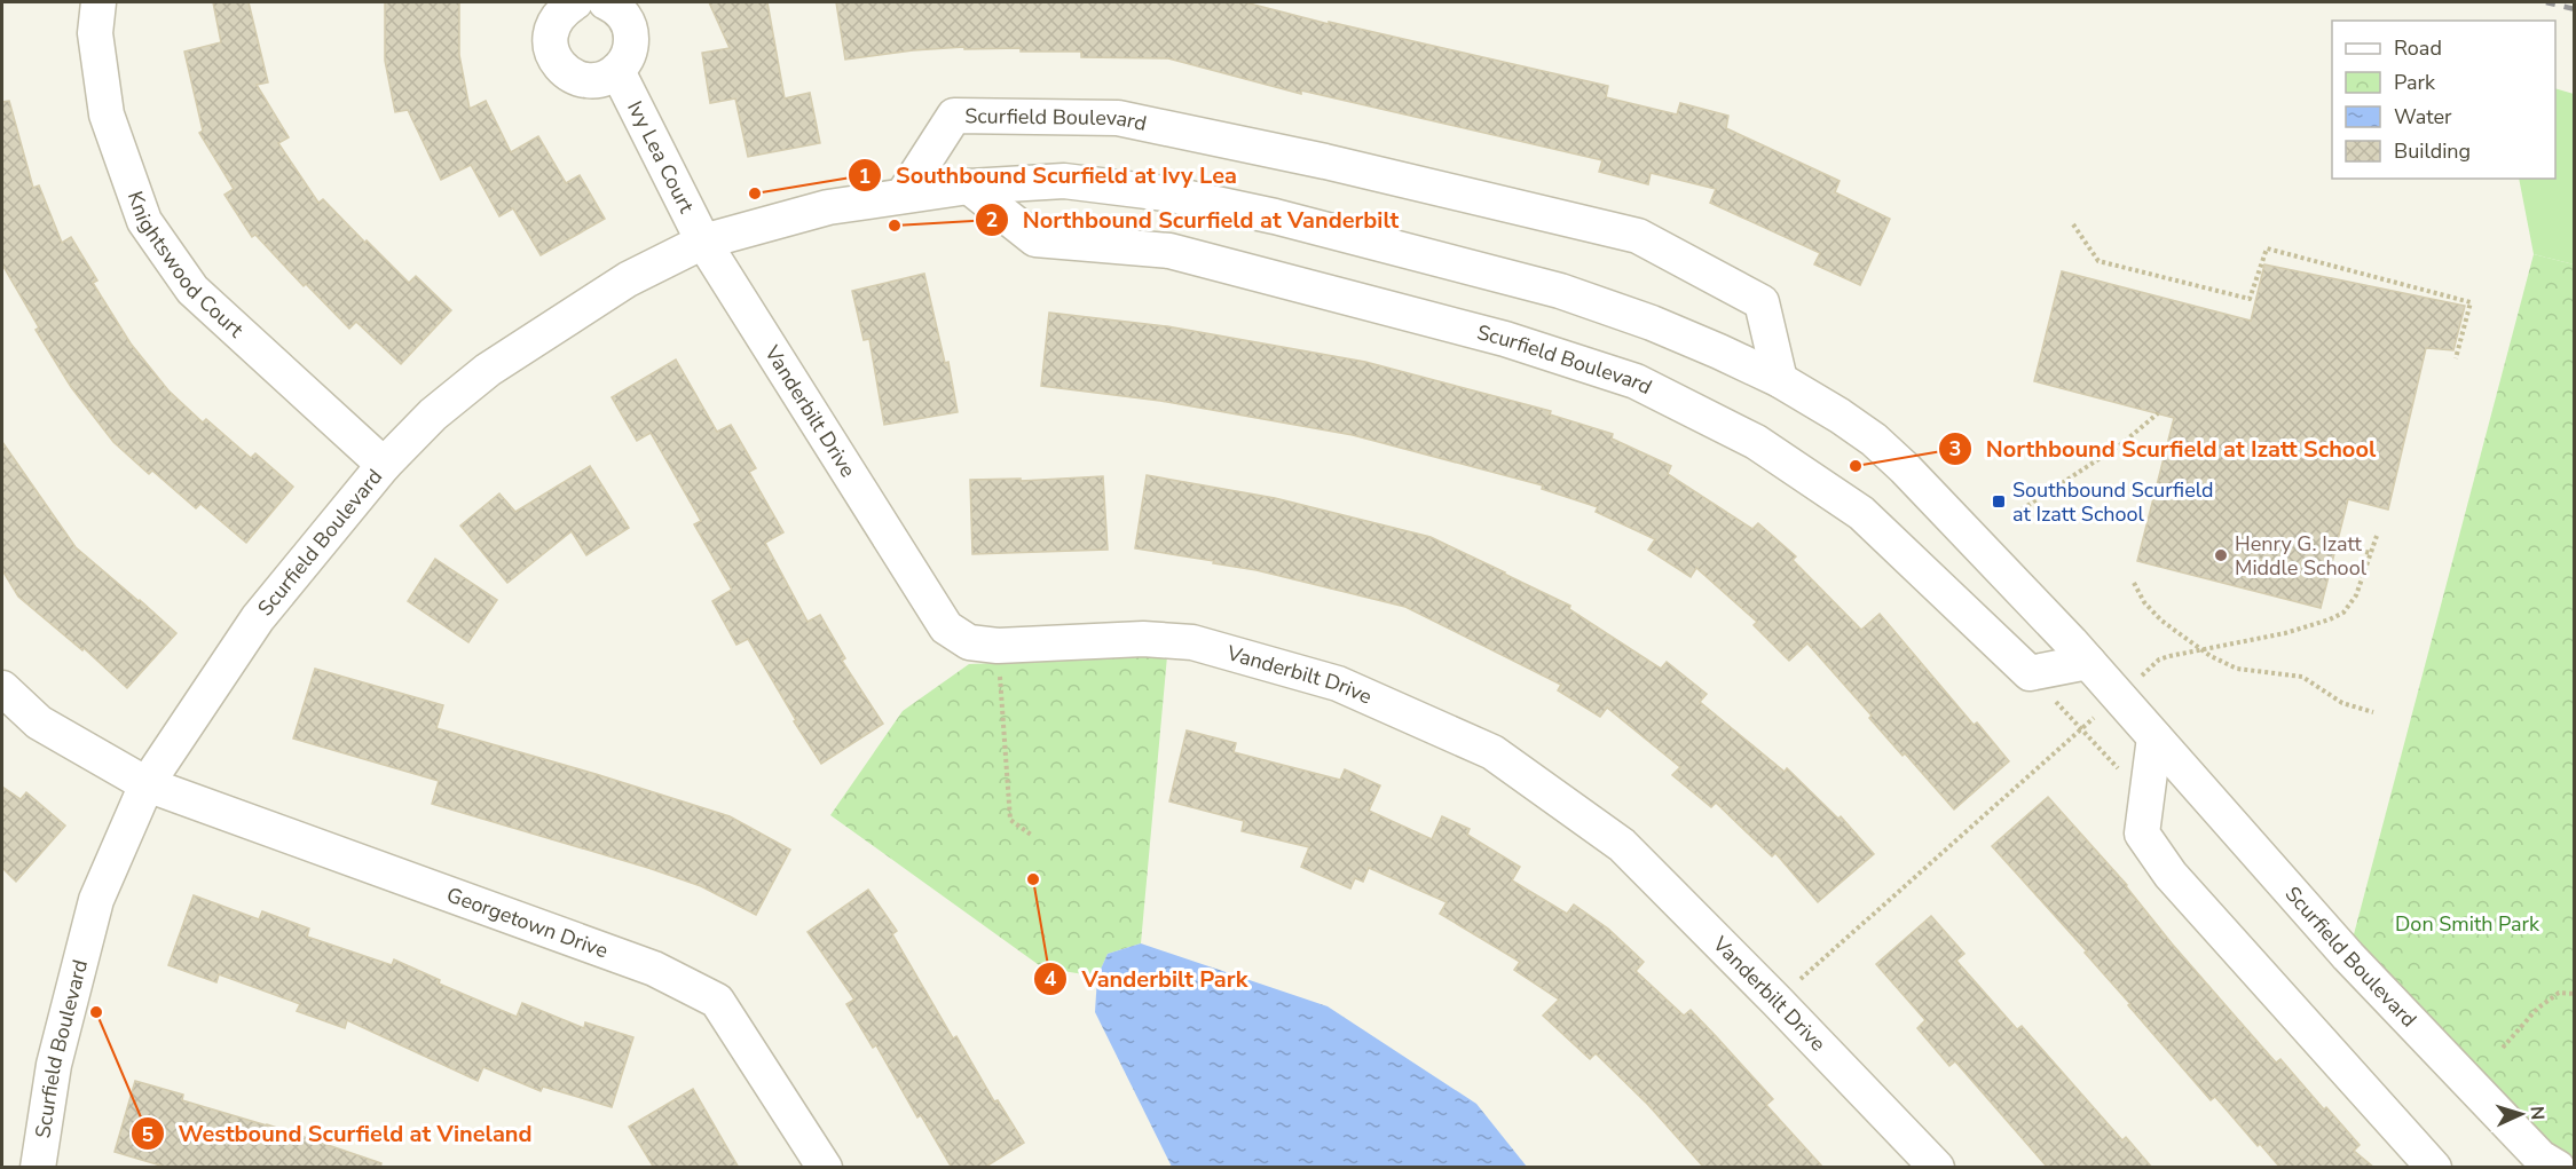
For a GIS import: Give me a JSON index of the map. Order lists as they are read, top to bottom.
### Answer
{
  "streets": {
    "street": [
      "Scurfield Boulevard",
      "Ivy Lea Court",
      "Knightswood Court",
      "Vanderbilt Drive",
      "Georgetown Drive"
    ]
  },
  "crossings": [
    ["Scurfield Boulevard", "Ivy Lea Court"],
    ["Scurfield Boulevard", "Knightswood Court"],
    ["Scurfield Boulevard", "Vanderbilt Drive"],
    ["Scurfield Boulevard", "Georgetown Drive"],
    ["Ivy Lea Court", "Vanderbilt Drive"]
  ],
  "parks": ["Don Smith Park"],
  "places": {
    "other": [
      "Southbound Scurfield at Ivy Lea",
      "Northbound Scurfield at Vanderbilt",
      "Northbound Scurfield at Izatt School",
      "Henry G. Izatt Middle School",
      "Vanderbilt Park",
      "Westbound Scurfield at Vineland"
    ],
    "transit": ["Southbound Scurfield at Izatt School"]
  },
  "legend": [
    "Road",
    "Park",
    "Water",
    "Building"
  ],
  "north": "right"
}
